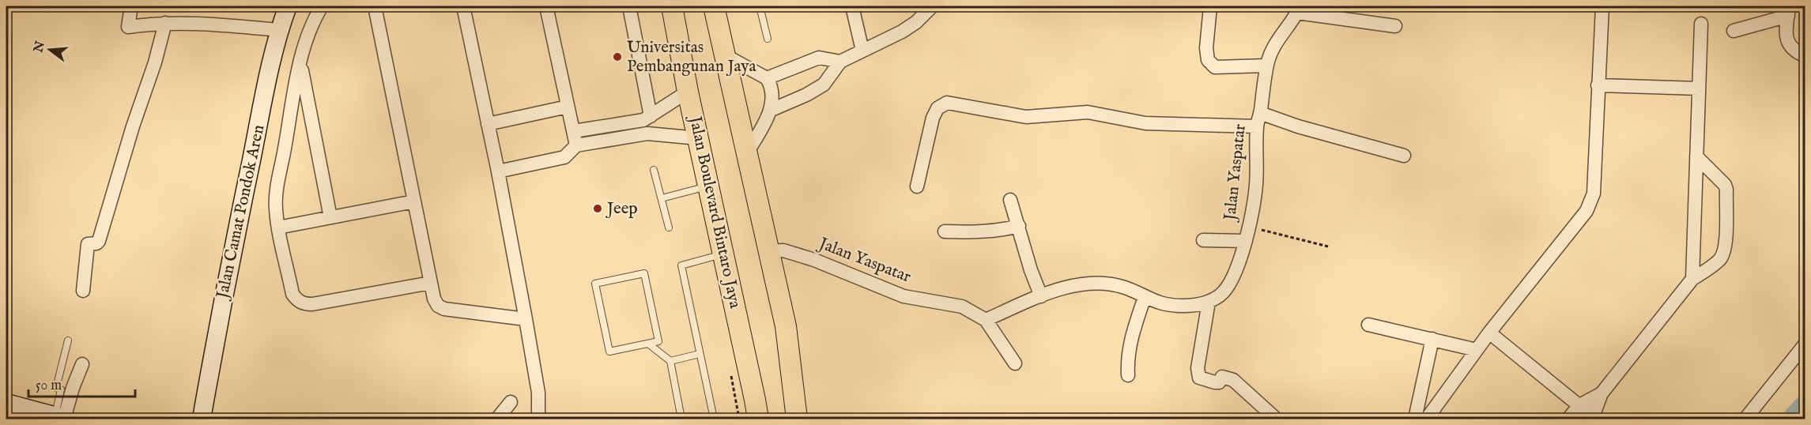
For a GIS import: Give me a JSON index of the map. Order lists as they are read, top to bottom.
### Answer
{
  "streets": {
    "main road": ["Jalan Camat Pondok Aren", "Jalan Boulevard Bintaro Jaya"],
    "street": ["Jalan Yaspatar"]
  },
  "places": ["Universitas Pembangunan Jaya", "Jeep"],
  "scale_bar": "50 m",
  "north": "left"
}
